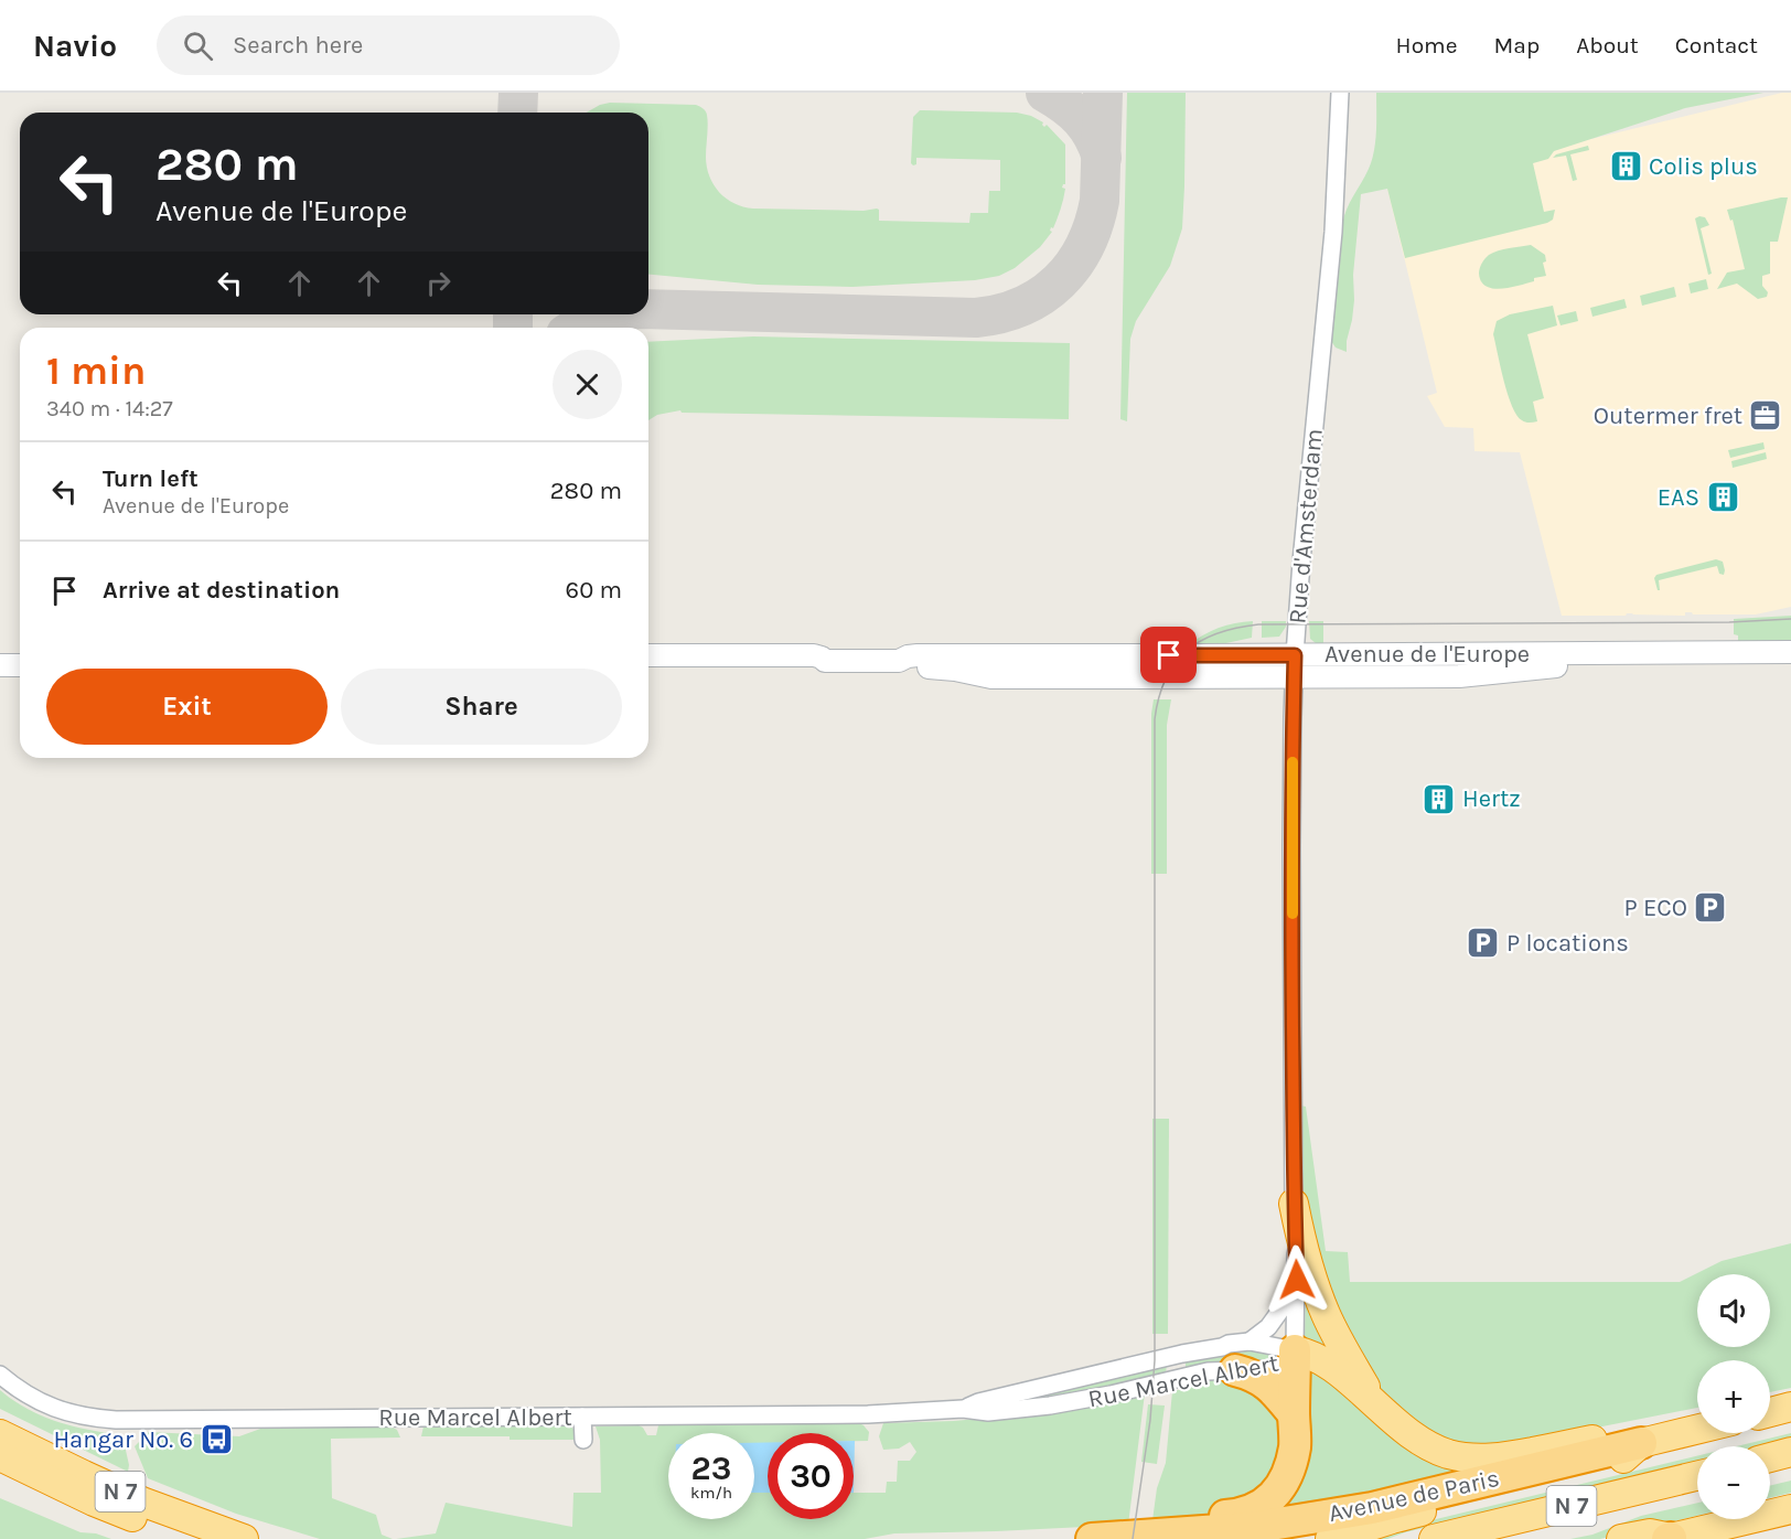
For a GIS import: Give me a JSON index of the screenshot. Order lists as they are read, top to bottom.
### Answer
{
  "streets": {
    "highway": ["N 7", "Avenue de Paris"],
    "street": ["Rue d'Amsterdam", "Avenue de l'Europe", "Rue Marcel Albert"]
  },
  "crossings": [
    ["Rue d'Amsterdam", "Avenue de l'Europe"],
    ["Rue d'Amsterdam", "Rue Marcel Albert"]
  ],
  "places": {
    "building": ["Colis plus", "EAS", "Hertz"],
    "office": ["Outermer fret"],
    "parking": ["P ECO", "P locations"],
    "bus stop": ["Hangar No. 6"]
  },
  "page": {
    "header": "Navio",
    "search": "Search here",
    "nav": [
      "Home",
      "Map",
      "About",
      "Contact"
    ],
    "turn": ["280 m", "Avenue de l'Europe"],
    "heading": ["1 min", "340 m · 14:27"],
    "list": [
      {
        "name": "Turn left",
        "note": "Avenue de l'Europe",
        "value": "280 m"
      },
      {
        "name": "Arrive at destination",
        "value": "60 m"
      }
    ],
    "buttons": ["Exit", "Share"],
    "map_buttons": ["+", "−"],
    "speed": "23 km/h",
    "limit": "30"
  }
}
